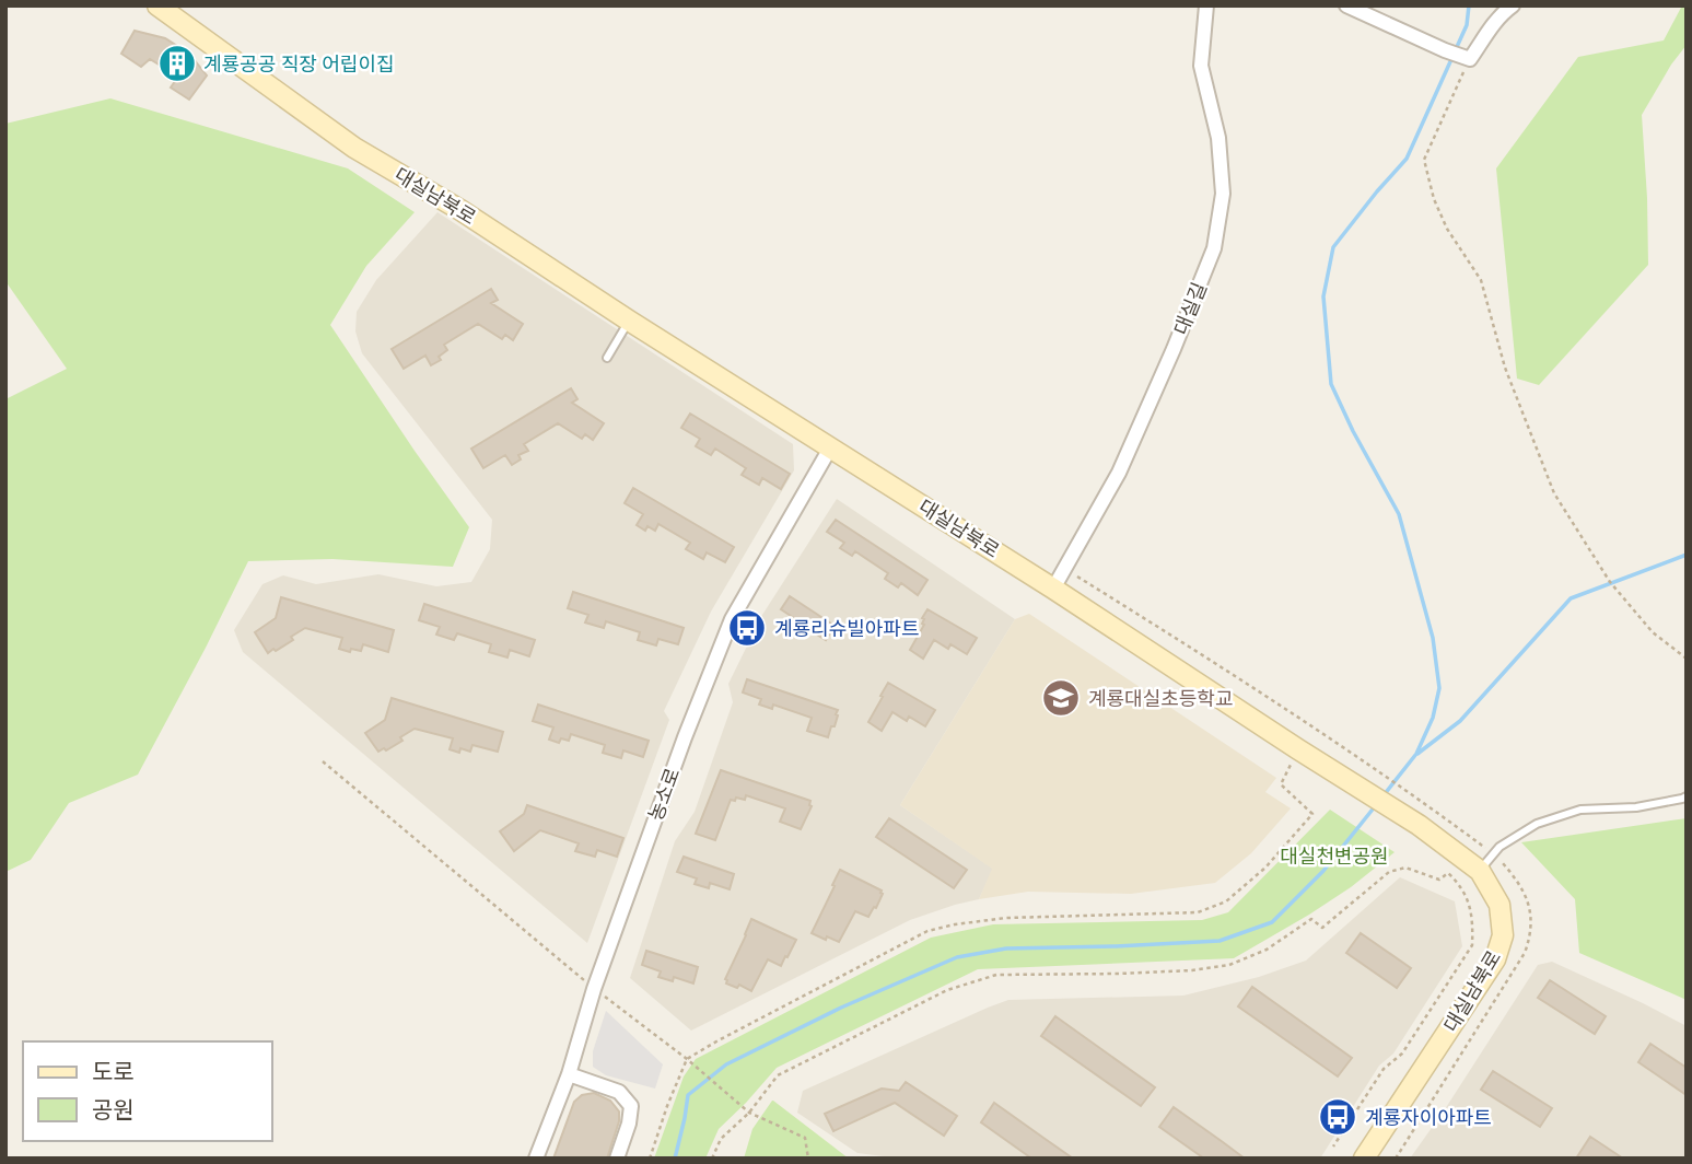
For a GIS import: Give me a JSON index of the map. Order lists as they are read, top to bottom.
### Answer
{
  "streets": {
    "street": ["대실남북로", "대실길", "농소로"]
  },
  "crossings": [
    ["대실남북로", "대실길"],
    ["대실남북로", "농소로"]
  ],
  "parks": ["대실천변공원"],
  "places": {
    "building": ["계룡공공 직장 어립이집"],
    "bus stop": ["계룡리슈빌아파트", "계룡자이아파트"],
    "school or university": ["계룡대실초등학교"]
  },
  "legend": ["도로", "공원"]
}
